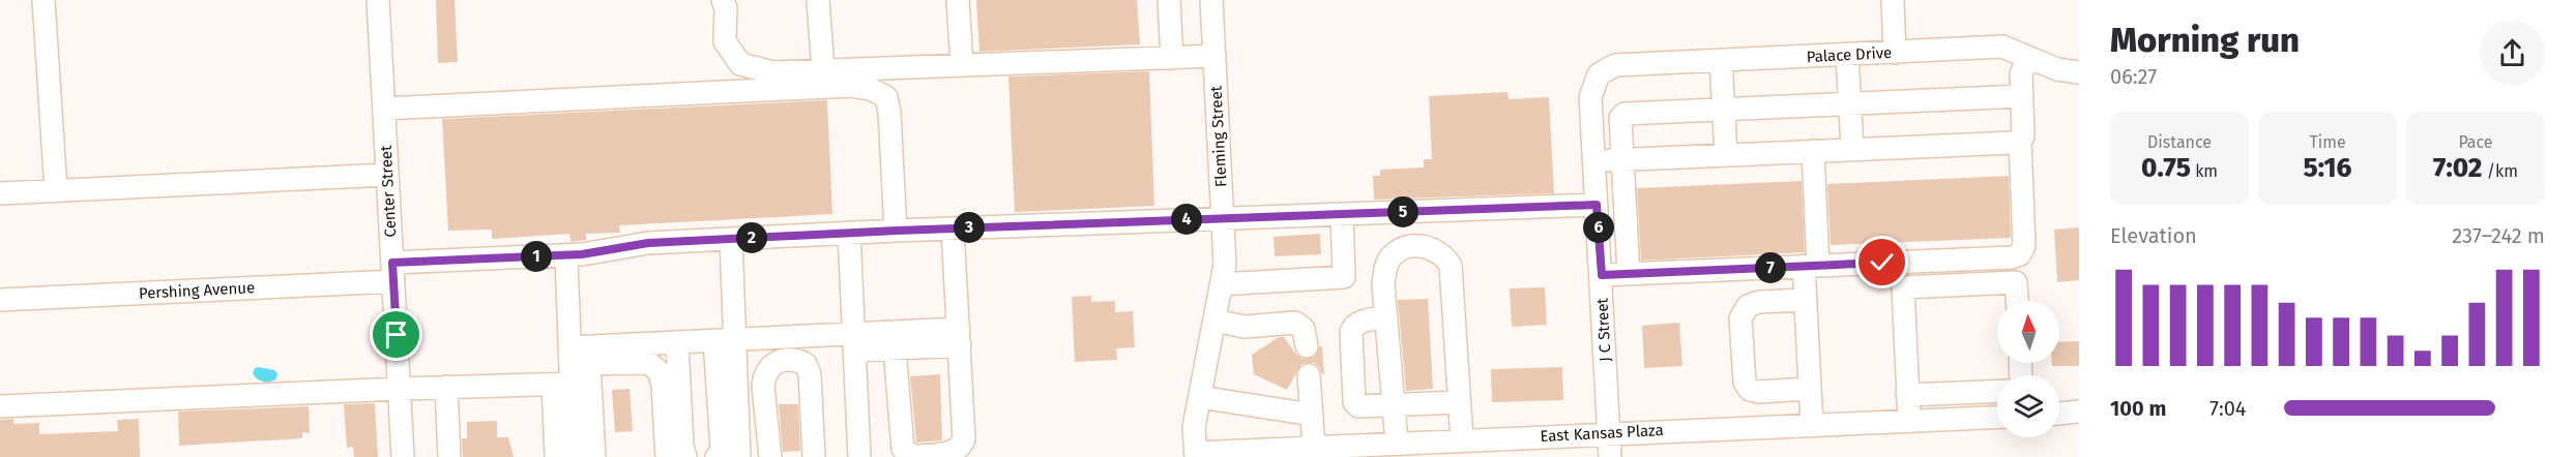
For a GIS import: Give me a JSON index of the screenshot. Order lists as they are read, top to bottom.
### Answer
{
  "streets": {
    "street": [
      "Palace Drive",
      "Fleming Street",
      "Center Street",
      "Pershing Avenue",
      "J C Street",
      "East Kansas Plaza"
    ]
  },
  "crossings": [
    ["Palace Drive", "J C Street"],
    ["Fleming Street", "Pershing Avenue"],
    ["Fleming Street", "East Kansas Plaza"],
    ["Center Street", "Pershing Avenue"],
    ["Pershing Avenue", "J C Street"],
    ["J C Street", "East Kansas Plaza"]
  ],
  "north": "top",
  "page": {
    "heading": ["Morning run", "06:27"],
    "stats": [
      ["Distance", "0.75 km"],
      ["Time", "5:16"],
      ["Pace", "7:02 /km"]
    ],
    "pins": [
      "5",
      "4",
      "3",
      "6",
      "2",
      "1",
      "7"
    ],
    "chart": ["Elevation", "237–242 m"],
    "list": [
      {
        "name": "100 m",
        "note": "7:04"
      }
    ]
  }
}
